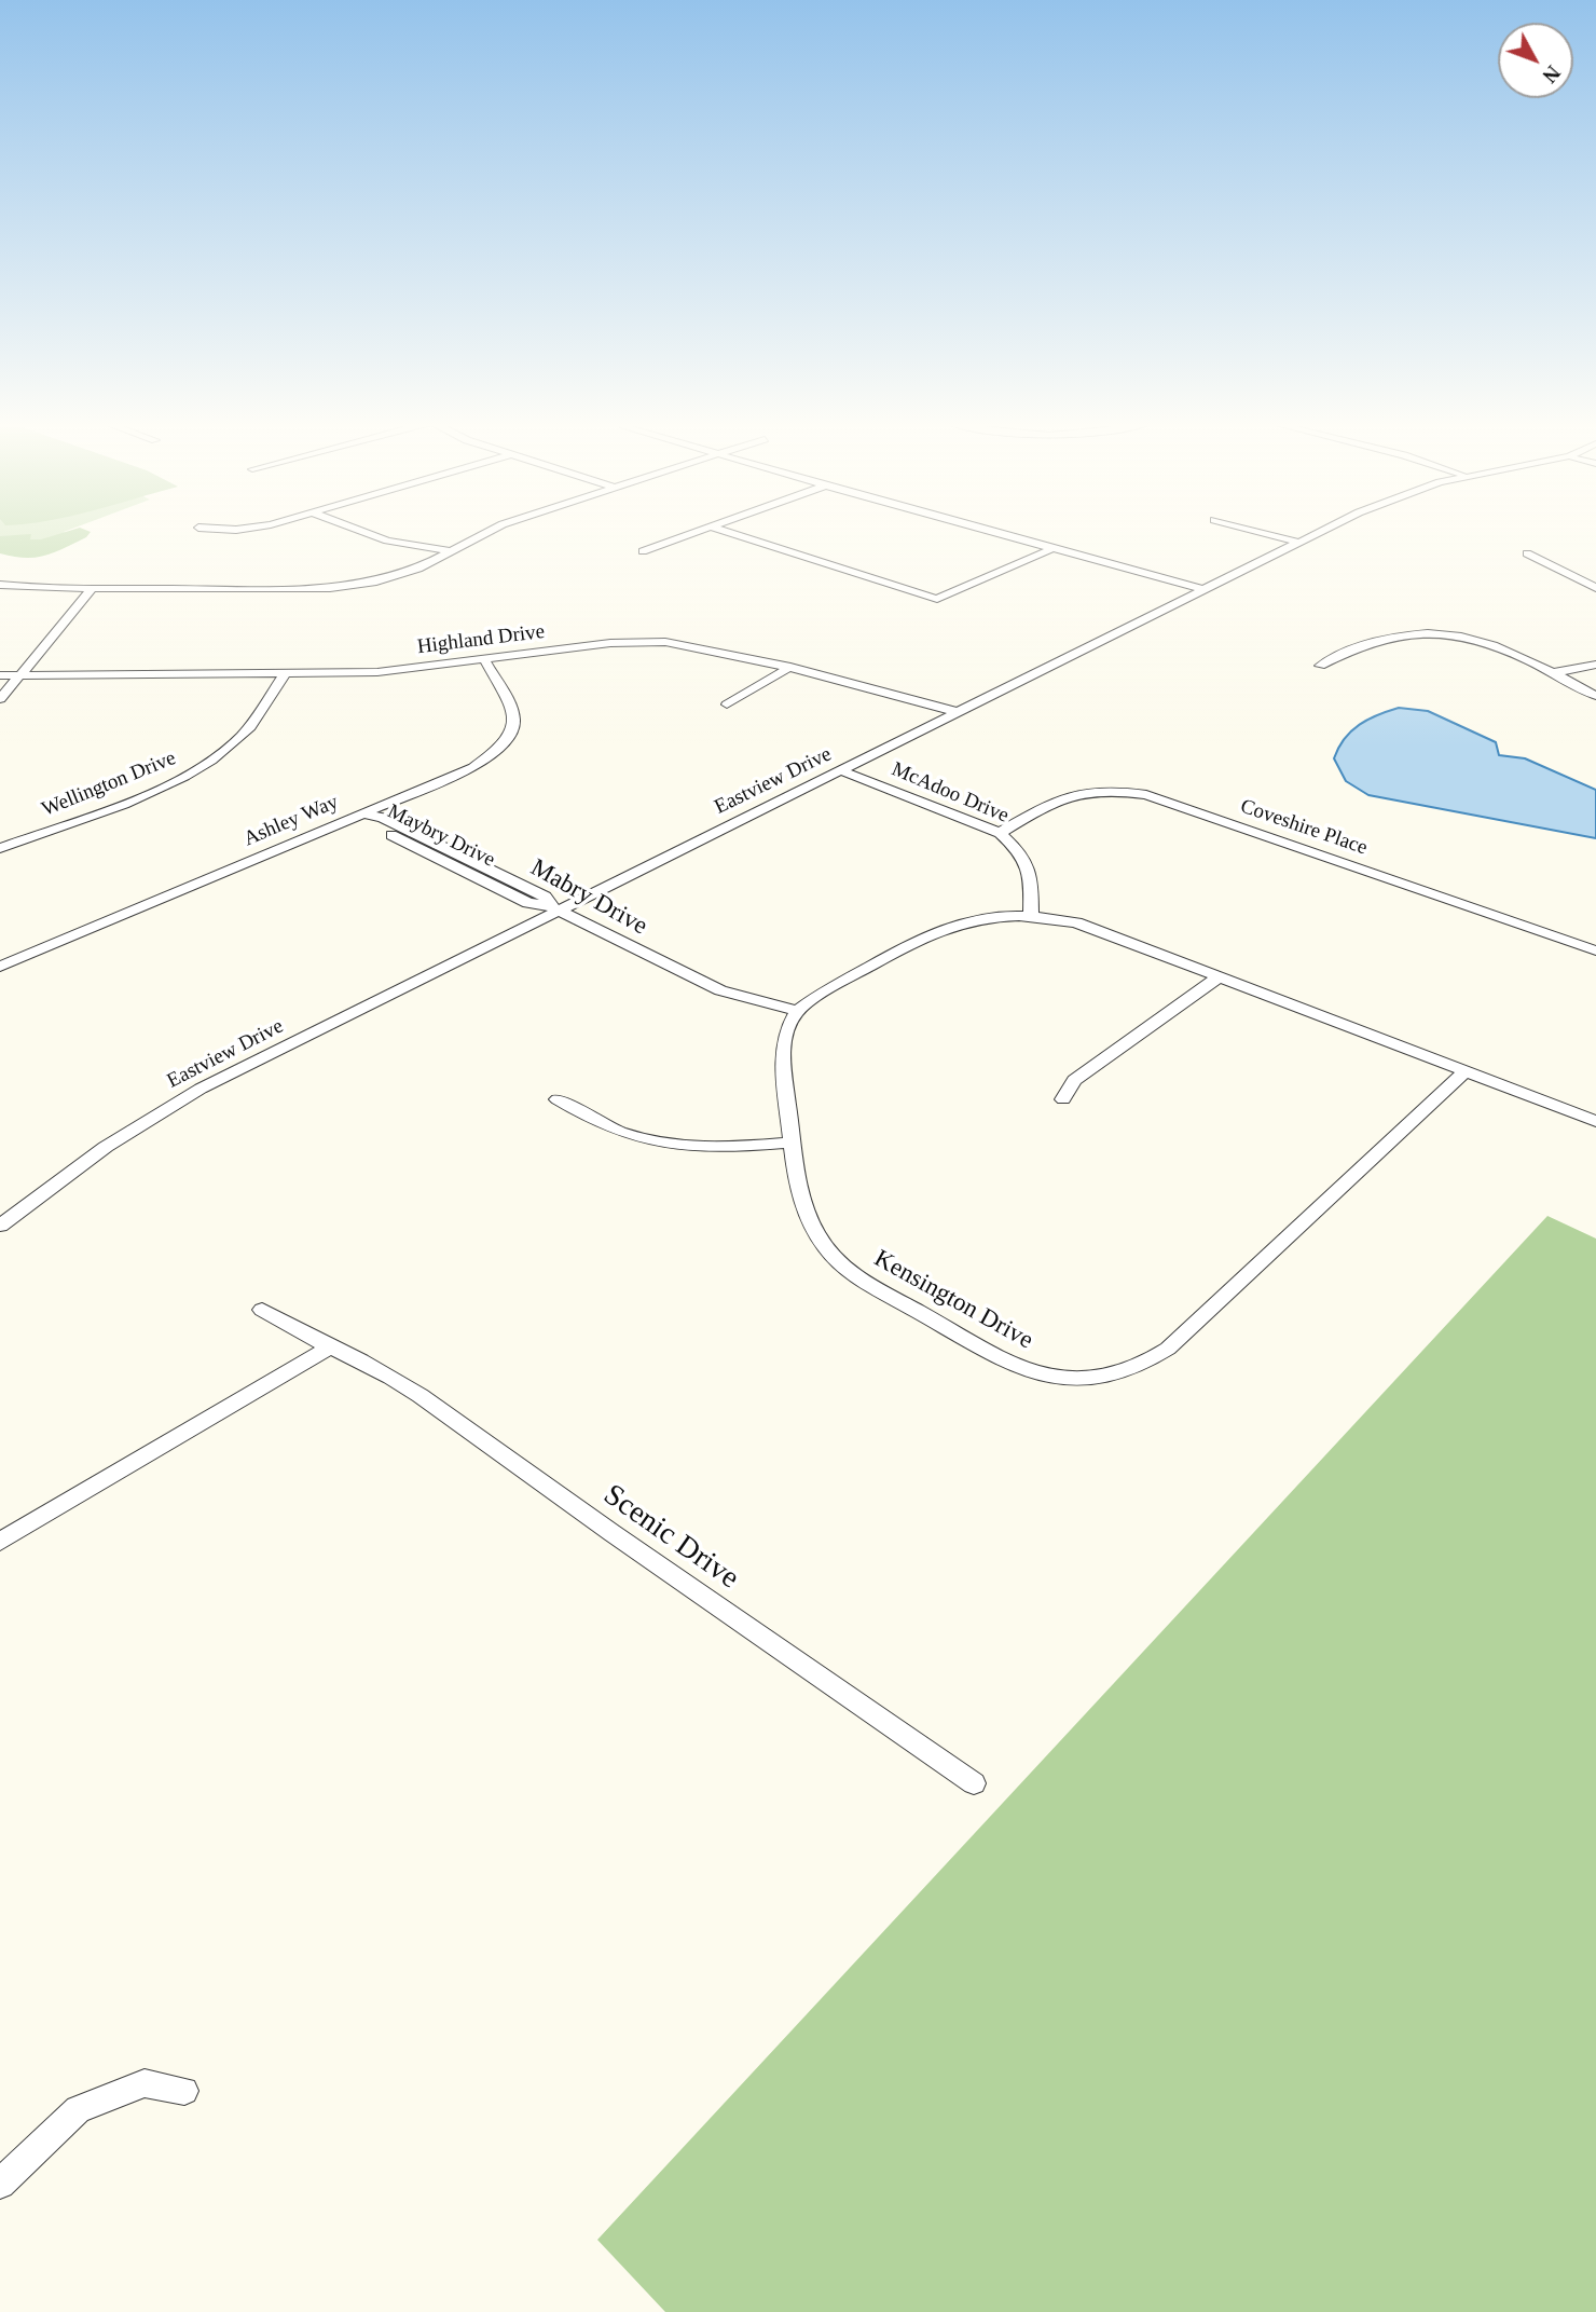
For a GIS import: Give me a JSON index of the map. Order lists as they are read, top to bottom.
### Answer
{
  "streets": {
    "street": [
      "Highland Drive",
      "Eastview Drive",
      "Wellington Drive",
      "McAdoo Drive",
      "Ashley Way",
      "Coveshire Place",
      "Maybry Drive",
      "Mabry Drive",
      "Kensington Drive",
      "Scenic Drive"
    ]
  },
  "crossings": [
    ["Highland Drive", "Eastview Drive"],
    ["Highland Drive", "Wellington Drive"],
    ["Highland Drive", "Ashley Way"],
    ["Eastview Drive", "McAdoo Drive"],
    ["Eastview Drive", "Maybry Drive"],
    ["Eastview Drive", "Mabry Drive"],
    ["McAdoo Drive", "Coveshire Place"],
    ["Ashley Way", "Maybry Drive"],
    ["Maybry Drive", "Mabry Drive"],
    ["Mabry Drive", "Kensington Drive"]
  ],
  "north": "bottom right"
}
